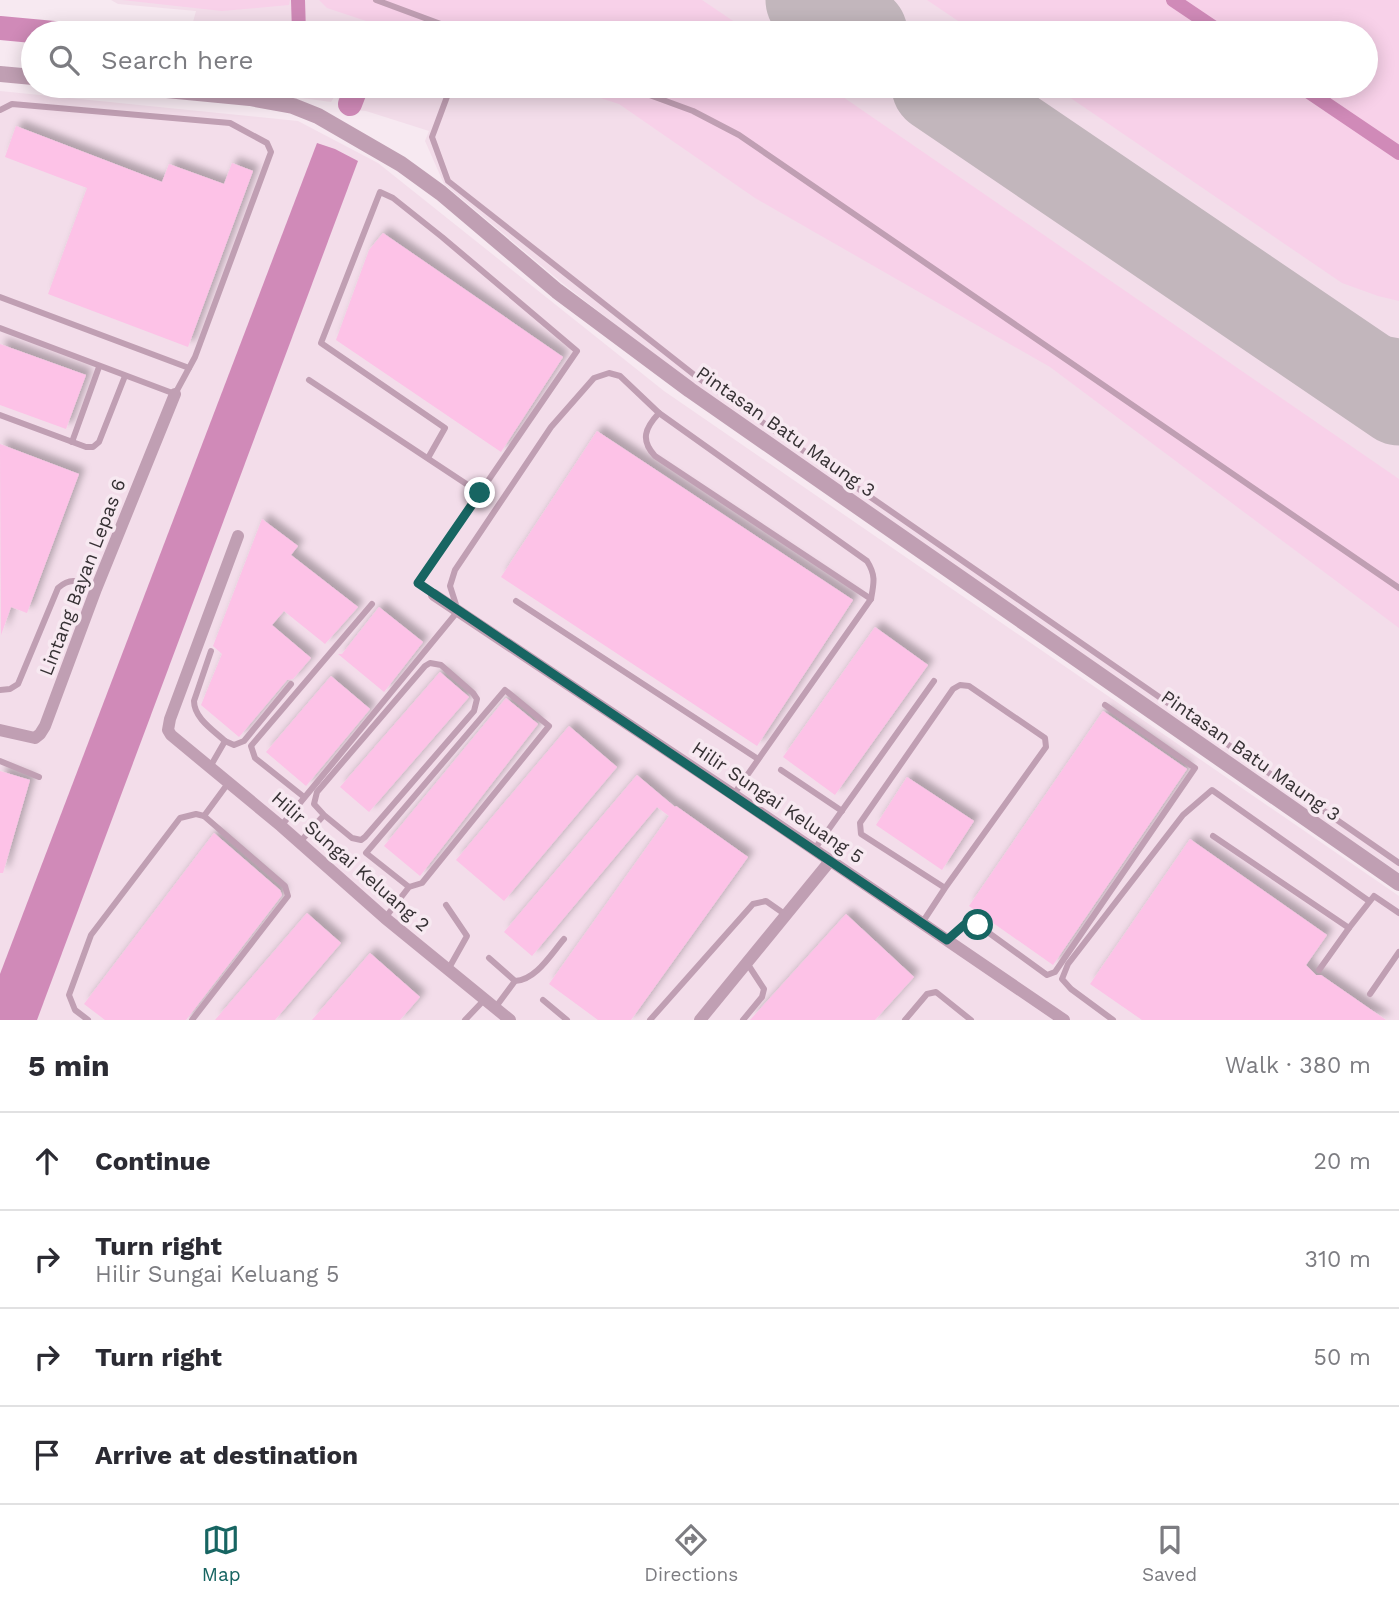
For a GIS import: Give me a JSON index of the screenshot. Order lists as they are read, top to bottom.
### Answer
{
  "streets": {
    "street": [
      "Pintasan Batu Maung 3",
      "Lintang Bayan Lepas 6",
      "Hilir Sungai Keluang 5",
      "Hilir Sungai Keluang 2"
    ]
  },
  "page": {
    "search": "Search here",
    "heading": ["5 min", "Walk · 380 m"],
    "list": [
      ["Continue", "20 m"],
      ["Turn right", "Hilir Sungai Keluang 5", "310 m"],
      ["Turn right", "50 m"],
      "Arrive at destination"
    ],
    "nav": ["Map", "Directions", "Saved"]
  }
}
